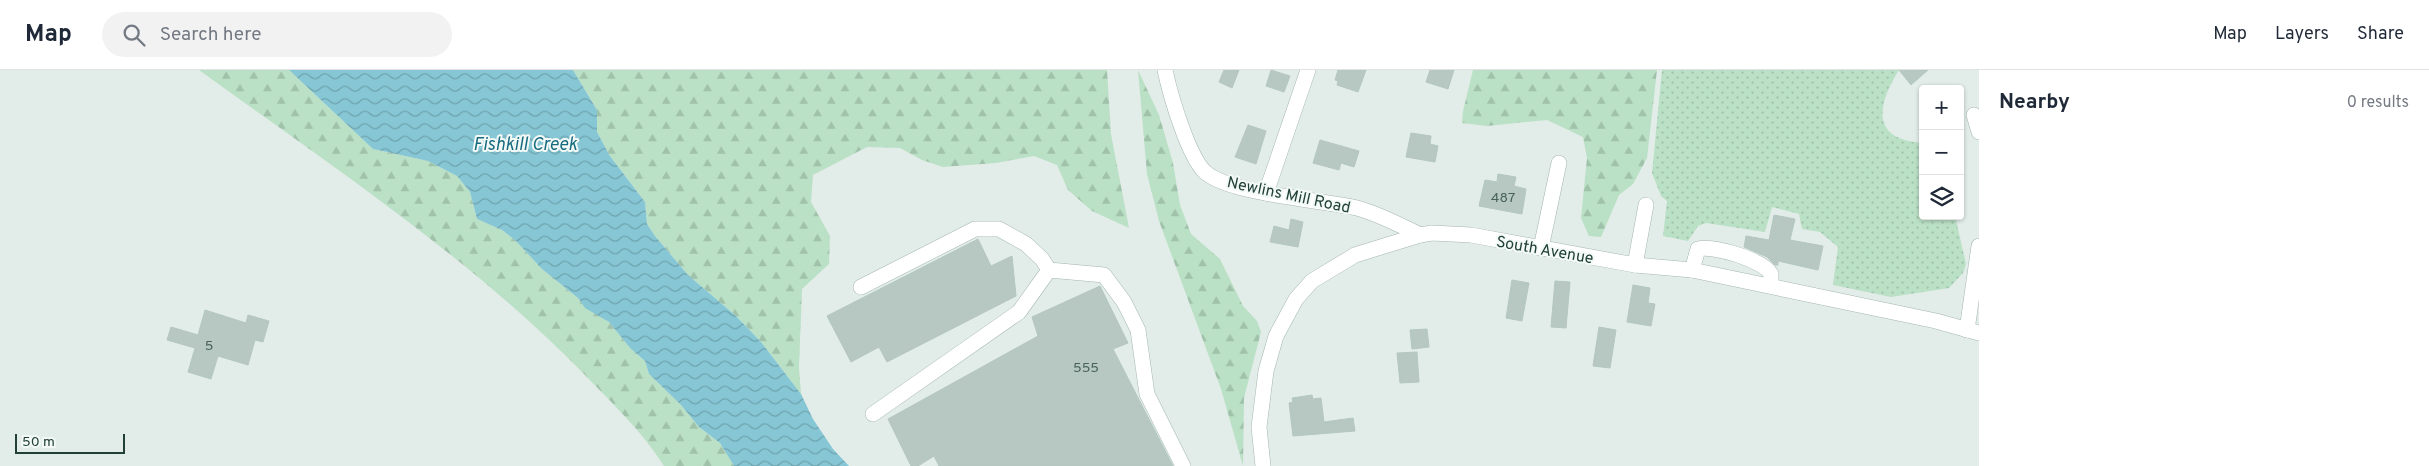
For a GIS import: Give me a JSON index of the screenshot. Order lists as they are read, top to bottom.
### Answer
{
  "streets": {
    "street": ["Newlins Mill Road", "South Avenue"]
  },
  "crossings": [
    ["Newlins Mill Road", "South Avenue"]
  ],
  "water": ["Fishkill Creek"],
  "house_numbers": ["487", "5", "555"],
  "scale_bar": "50 m",
  "page": {
    "header": "Map",
    "search": "Search here",
    "nav": ["Map", "Layers", "Share"],
    "heading": ["Nearby", "0 results"],
    "map_buttons": ["+", "−"],
    "scale": "50 m"
  }
}
